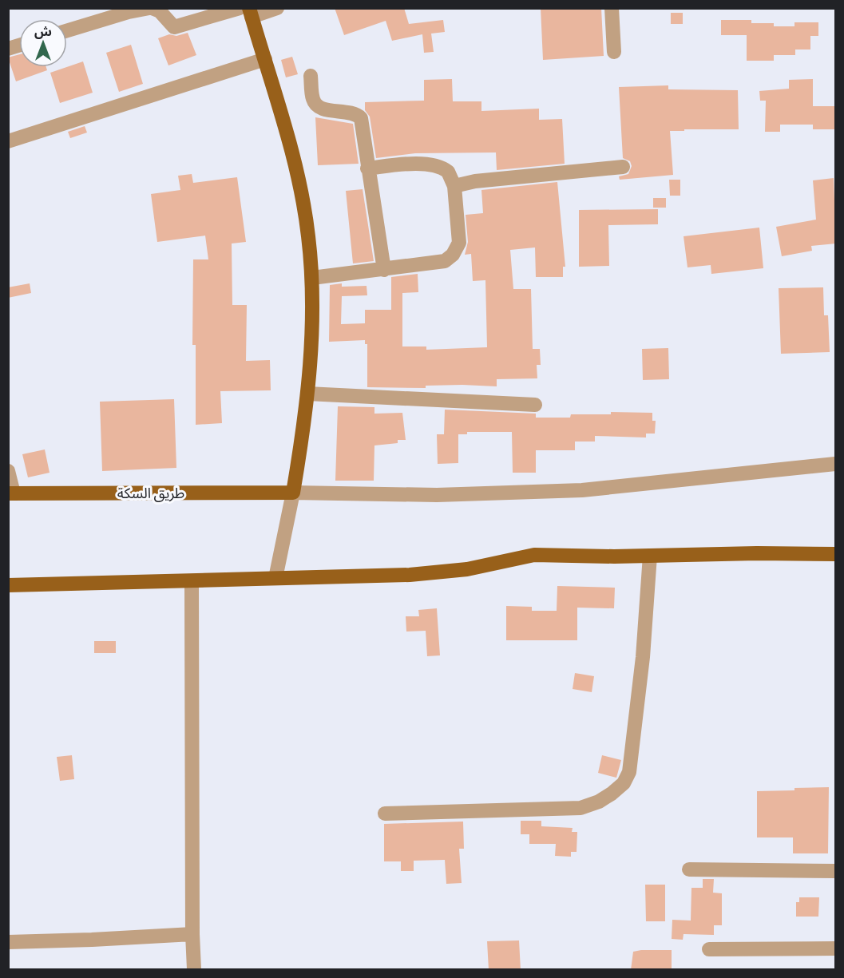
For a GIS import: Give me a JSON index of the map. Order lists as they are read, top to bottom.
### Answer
{
  "streets": {
    "main road": ["طريق السكة"]
  },
  "north": "top"
}
